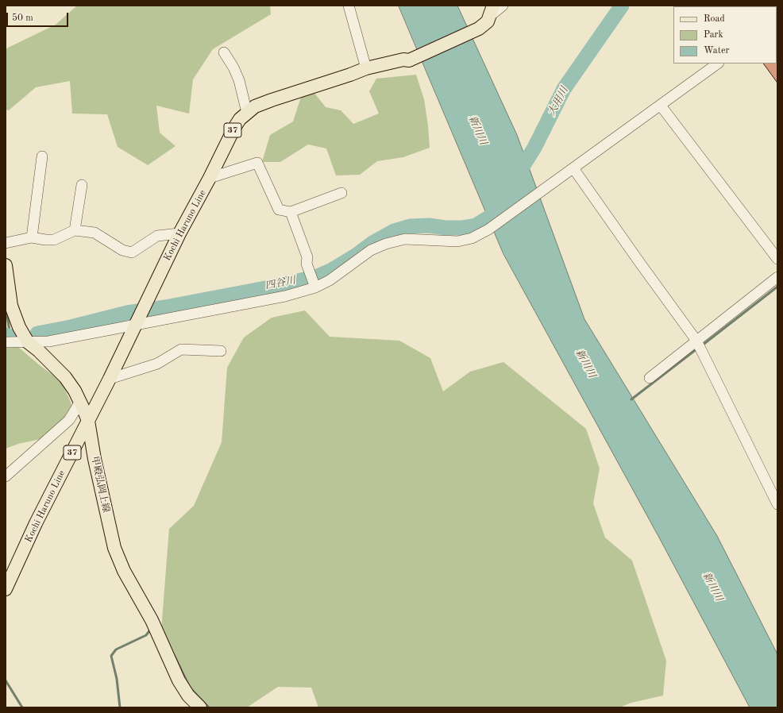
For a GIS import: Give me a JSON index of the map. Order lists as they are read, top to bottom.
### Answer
{
  "streets": {
    "main road": ["37", "Kochi Haruno Line", "甲殿弘岡上線"]
  },
  "crossings": [
    ["Kochi Haruno Line", "甲殿弘岡上線"]
  ],
  "water": ["大用川", "新川川", "四谷川"],
  "legend": ["Road", "Park", "Water"],
  "scale_bar": "50 m"
}
